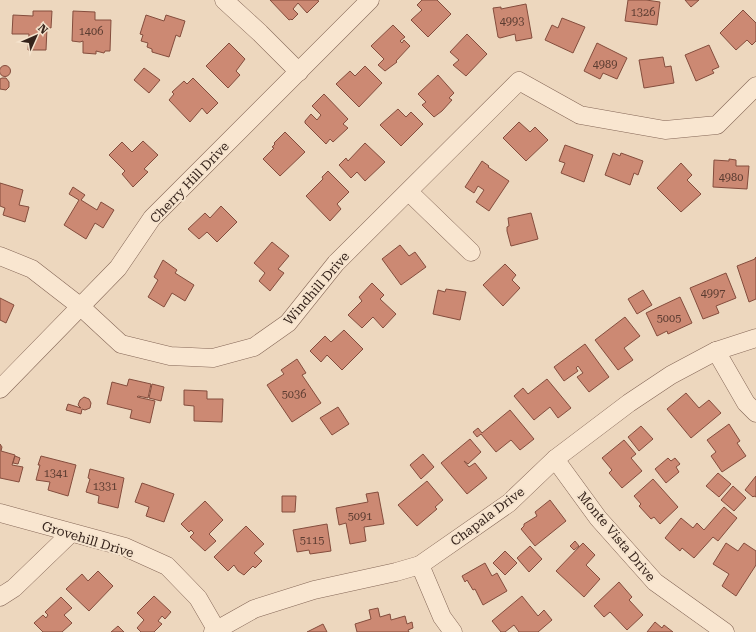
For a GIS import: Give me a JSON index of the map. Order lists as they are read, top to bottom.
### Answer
{
  "streets": {
    "street": [
      "Cherry Hill Drive",
      "Windhill Drive",
      "Chapala Drive",
      "Monte Vista Drive",
      "Grovehill Drive"
    ]
  },
  "crossings": [
    ["Cherry Hill Drive", "Windhill Drive"],
    ["Chapala Drive", "Monte Vista Drive"],
    ["Chapala Drive", "Grovehill Drive"]
  ],
  "house_numbers": [
    "1326",
    "4993",
    "1406",
    "4989",
    "4980",
    "4997",
    "5005",
    "5036",
    "1341",
    "1331",
    "5091",
    "5115"
  ],
  "north": "top right"
}
